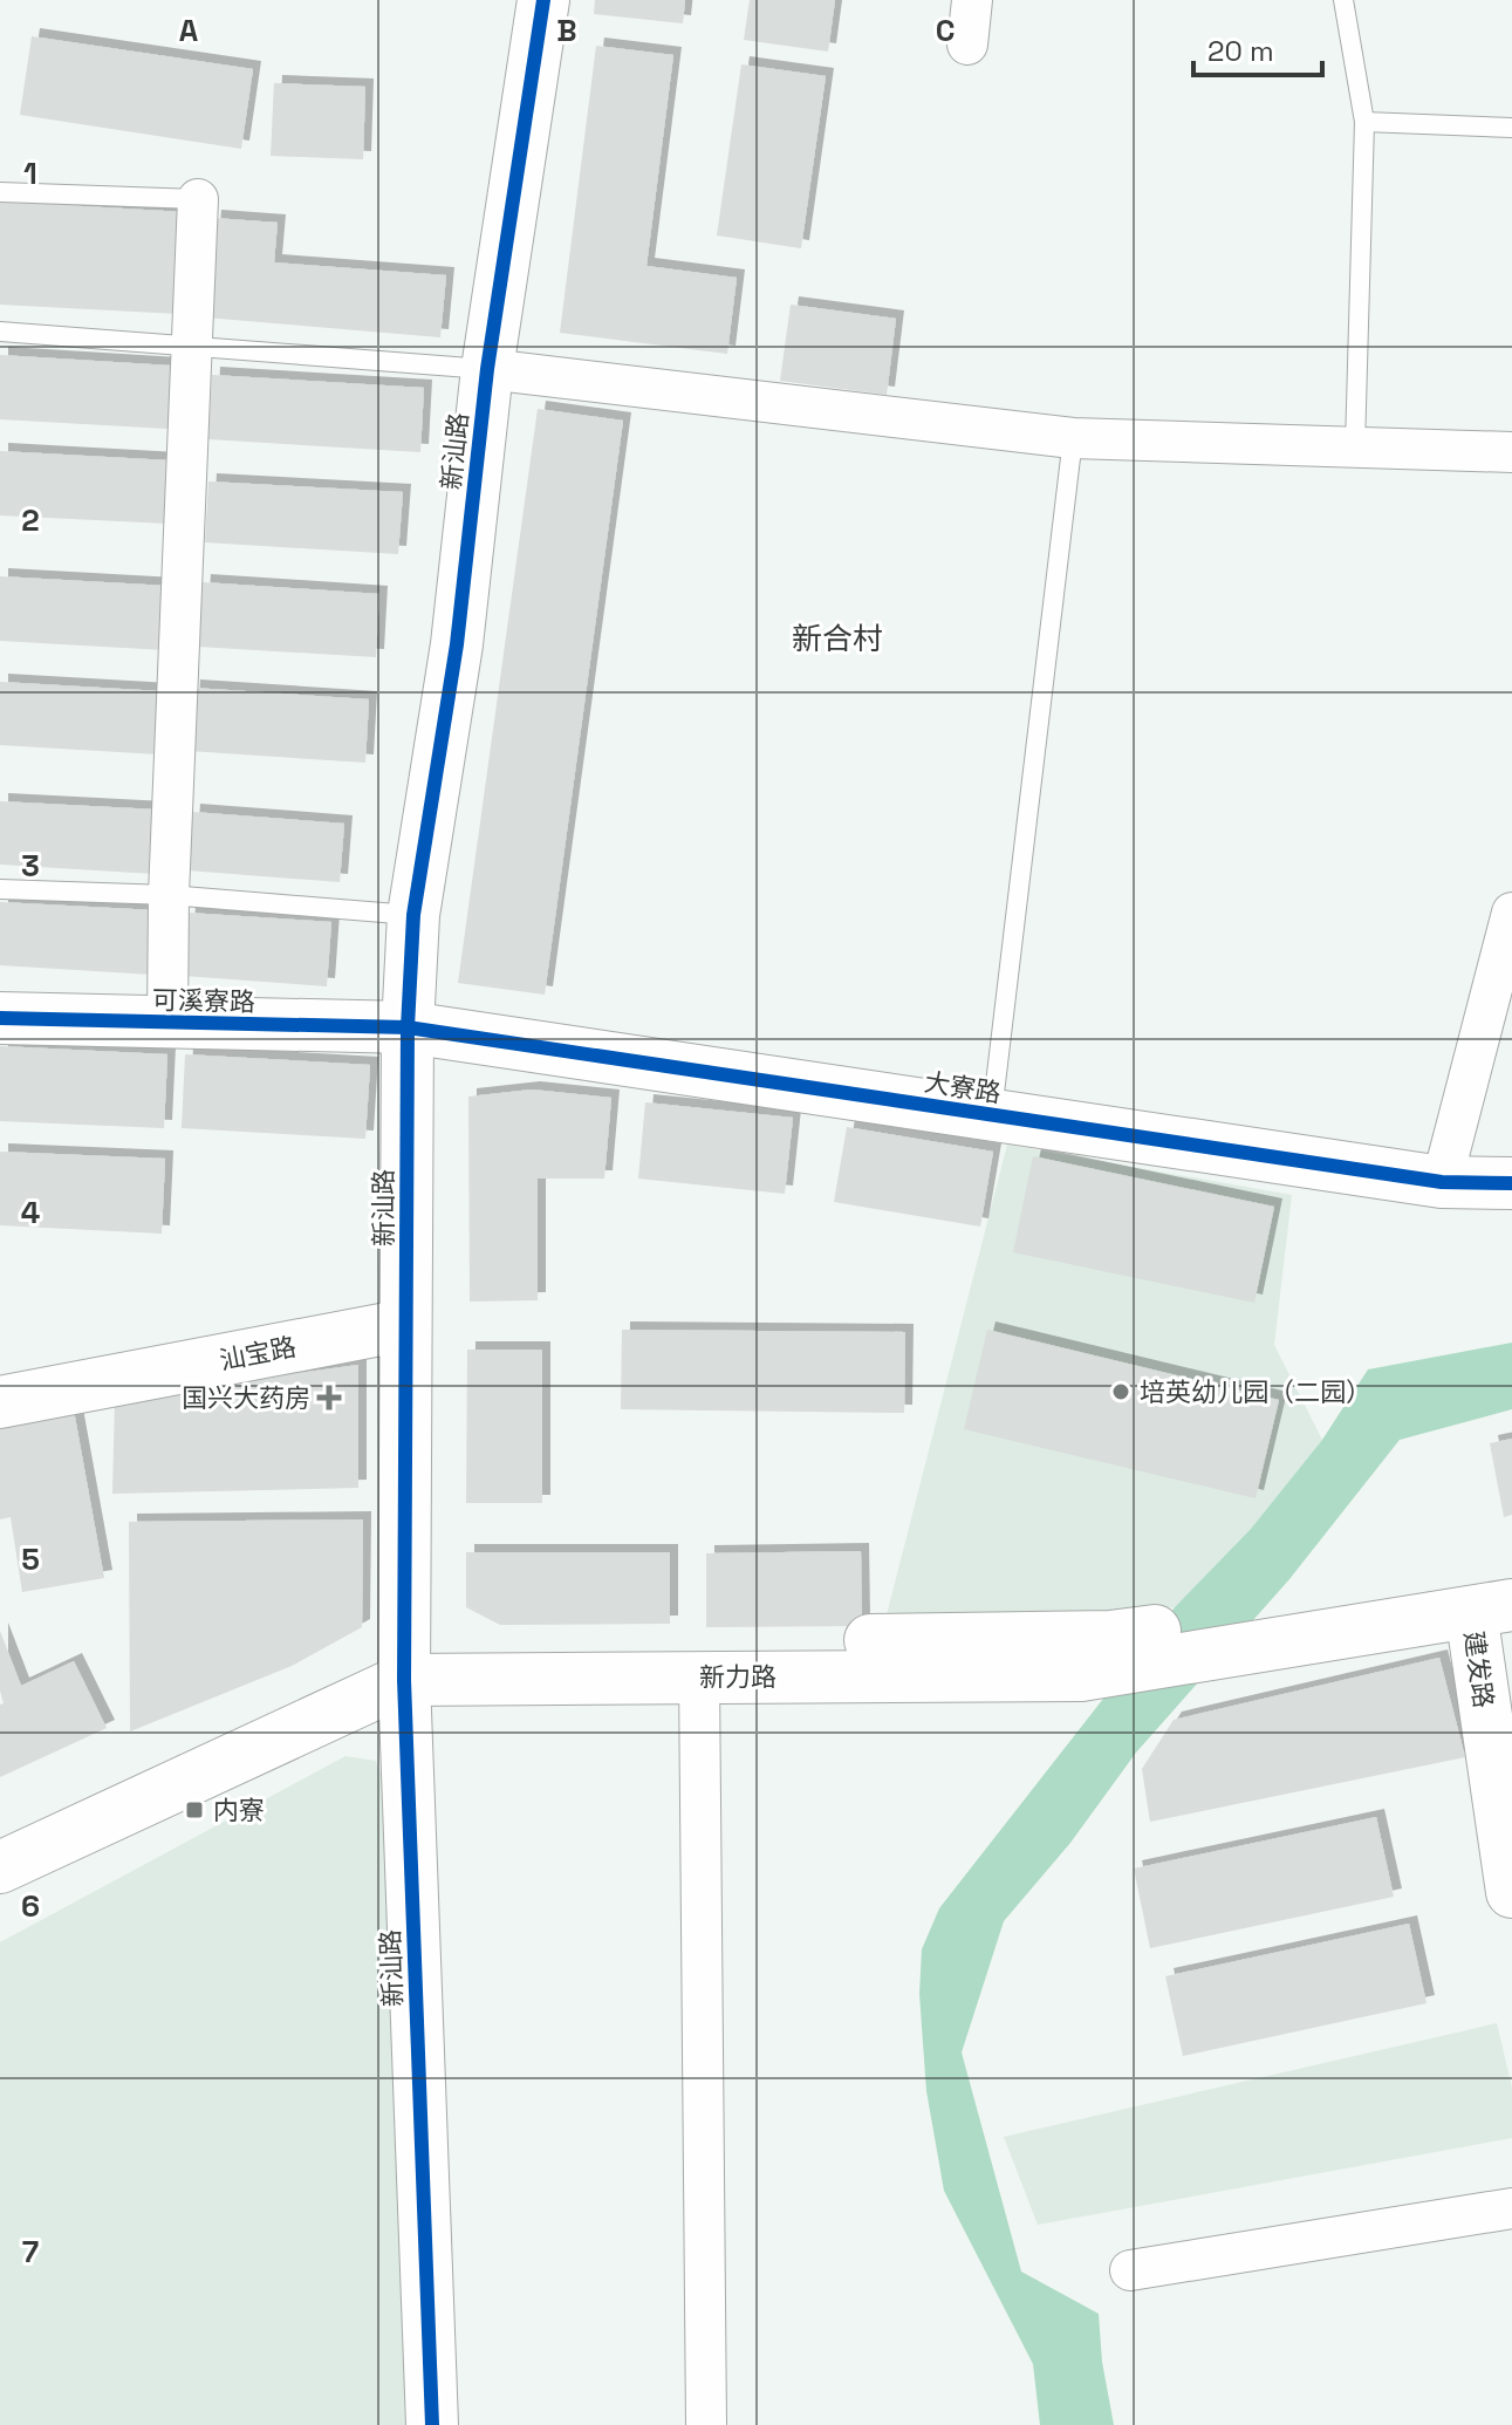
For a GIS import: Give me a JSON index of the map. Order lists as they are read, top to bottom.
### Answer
{
  "streets": {
    "street": [
      "新汕路",
      "可溪寮路",
      "大寮路",
      "汕宝路",
      "建发路",
      "新力路"
    ]
  },
  "crossings": [
    ["新汕路", "可溪寮路"],
    ["新汕路", "大寮路"],
    ["新汕路", "汕宝路"],
    ["新汕路", "新力路"],
    ["可溪寮路", "大寮路"],
    ["建发路", "新力路"]
  ],
  "districts": ["新合村"],
  "places": {
    "other": ["培英幼儿园（二园）"],
    "health": ["国兴大药房"],
    "transit": ["内寮"]
  },
  "scale_bar": "20 m",
  "grid": {
    "columns": ["A", "B", "C"],
    "rows": [
      "1",
      "2",
      "3",
      "4",
      "5",
      "6",
      "7"
    ]
  }
}
